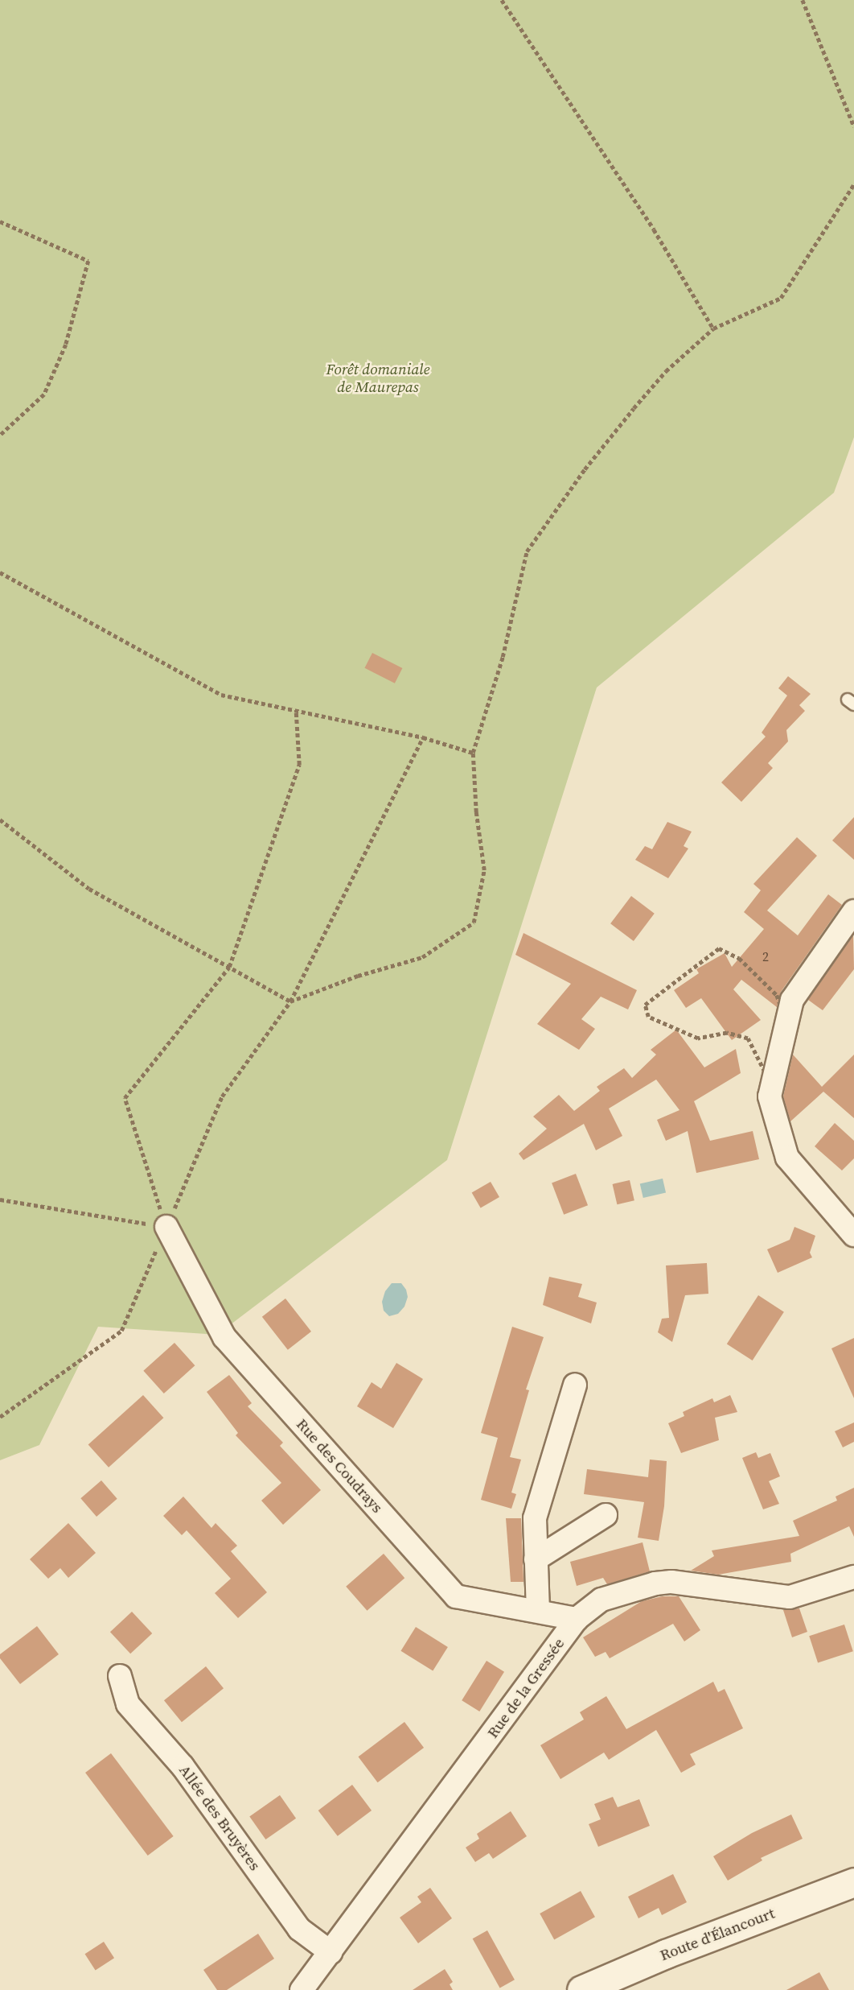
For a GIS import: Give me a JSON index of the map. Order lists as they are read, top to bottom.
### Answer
{
  "streets": {
    "street": [
      "Rue des Coudrays",
      "Rue de la Gressée",
      "Allée des Bruyères",
      "Route d'Élancourt"
    ]
  },
  "crossings": [
    ["Rue des Coudrays", "Rue de la Gressée"],
    ["Rue de la Gressée", "Allée des Bruyères"]
  ],
  "parks": ["Forêt domaniale de Maurepas"],
  "house_numbers": ["2"]
}
